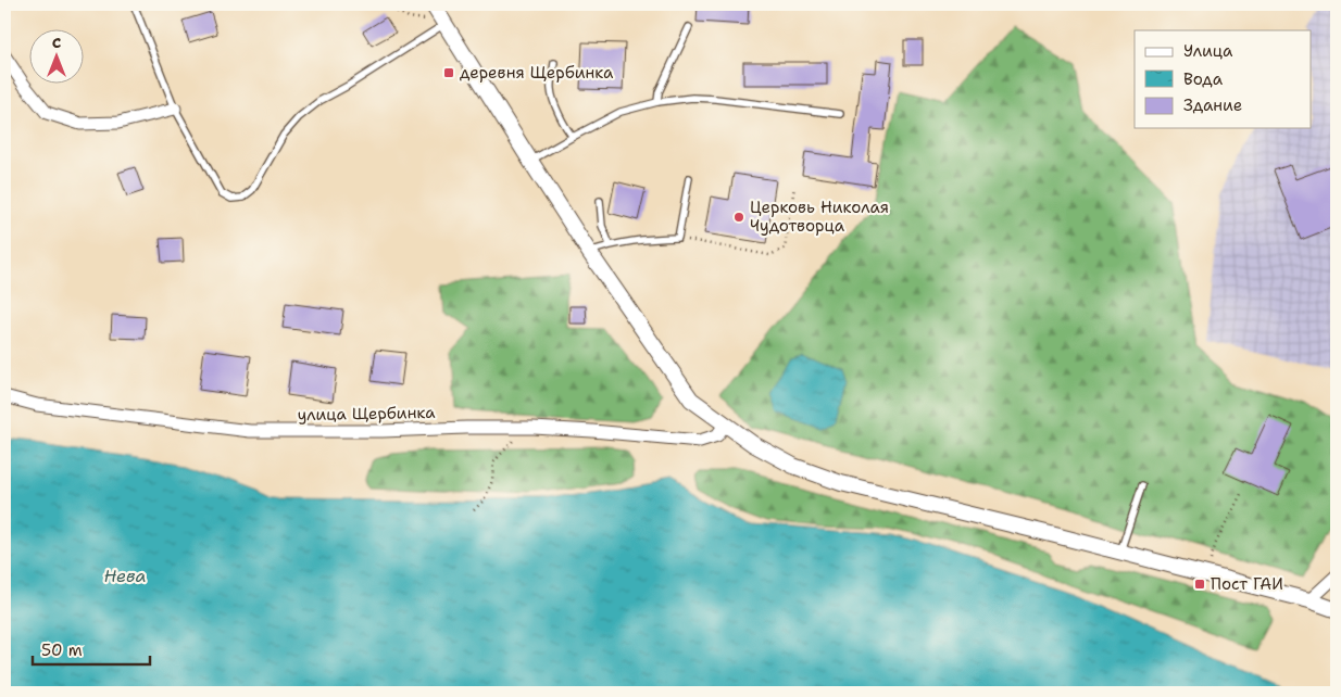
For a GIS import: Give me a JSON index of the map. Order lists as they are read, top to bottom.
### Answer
{
  "streets": {
    "street": ["улица Щербинка"]
  },
  "water": ["Нева"],
  "places": {
    "transit": ["деревня Щербинка", "Пост ГАИ"],
    "other": ["Церковь Николая Чудотворца"]
  },
  "legend": ["Улица", "Вода", "Здание"],
  "scale_bar": "50 m",
  "north": "top"
}
